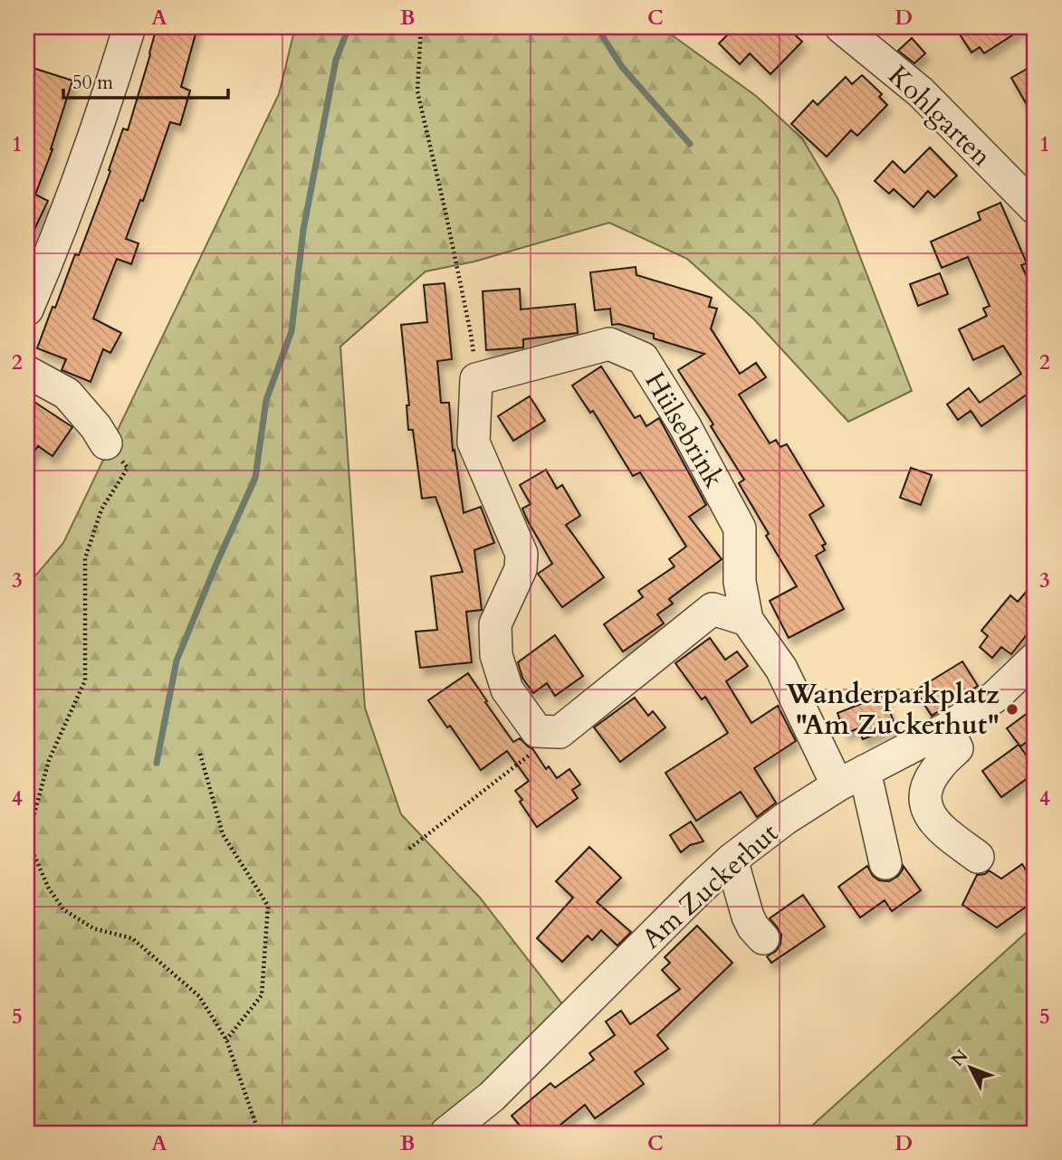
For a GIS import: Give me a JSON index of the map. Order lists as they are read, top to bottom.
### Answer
{
  "streets": {
    "street": ["Kohlgarten", "Hülsebrink", "Am Zuckerhut"]
  },
  "crossings": [
    ["Hülsebrink", "Am Zuckerhut"]
  ],
  "places": ["Wanderparkplatz \"Am Zuckerhut\""],
  "scale_bar": "50 m",
  "north": "top left",
  "grid": {
    "columns": [
      "A",
      "B",
      "C",
      "D"
    ],
    "rows": [
      "1",
      "2",
      "3",
      "4",
      "5"
    ]
  }
}
